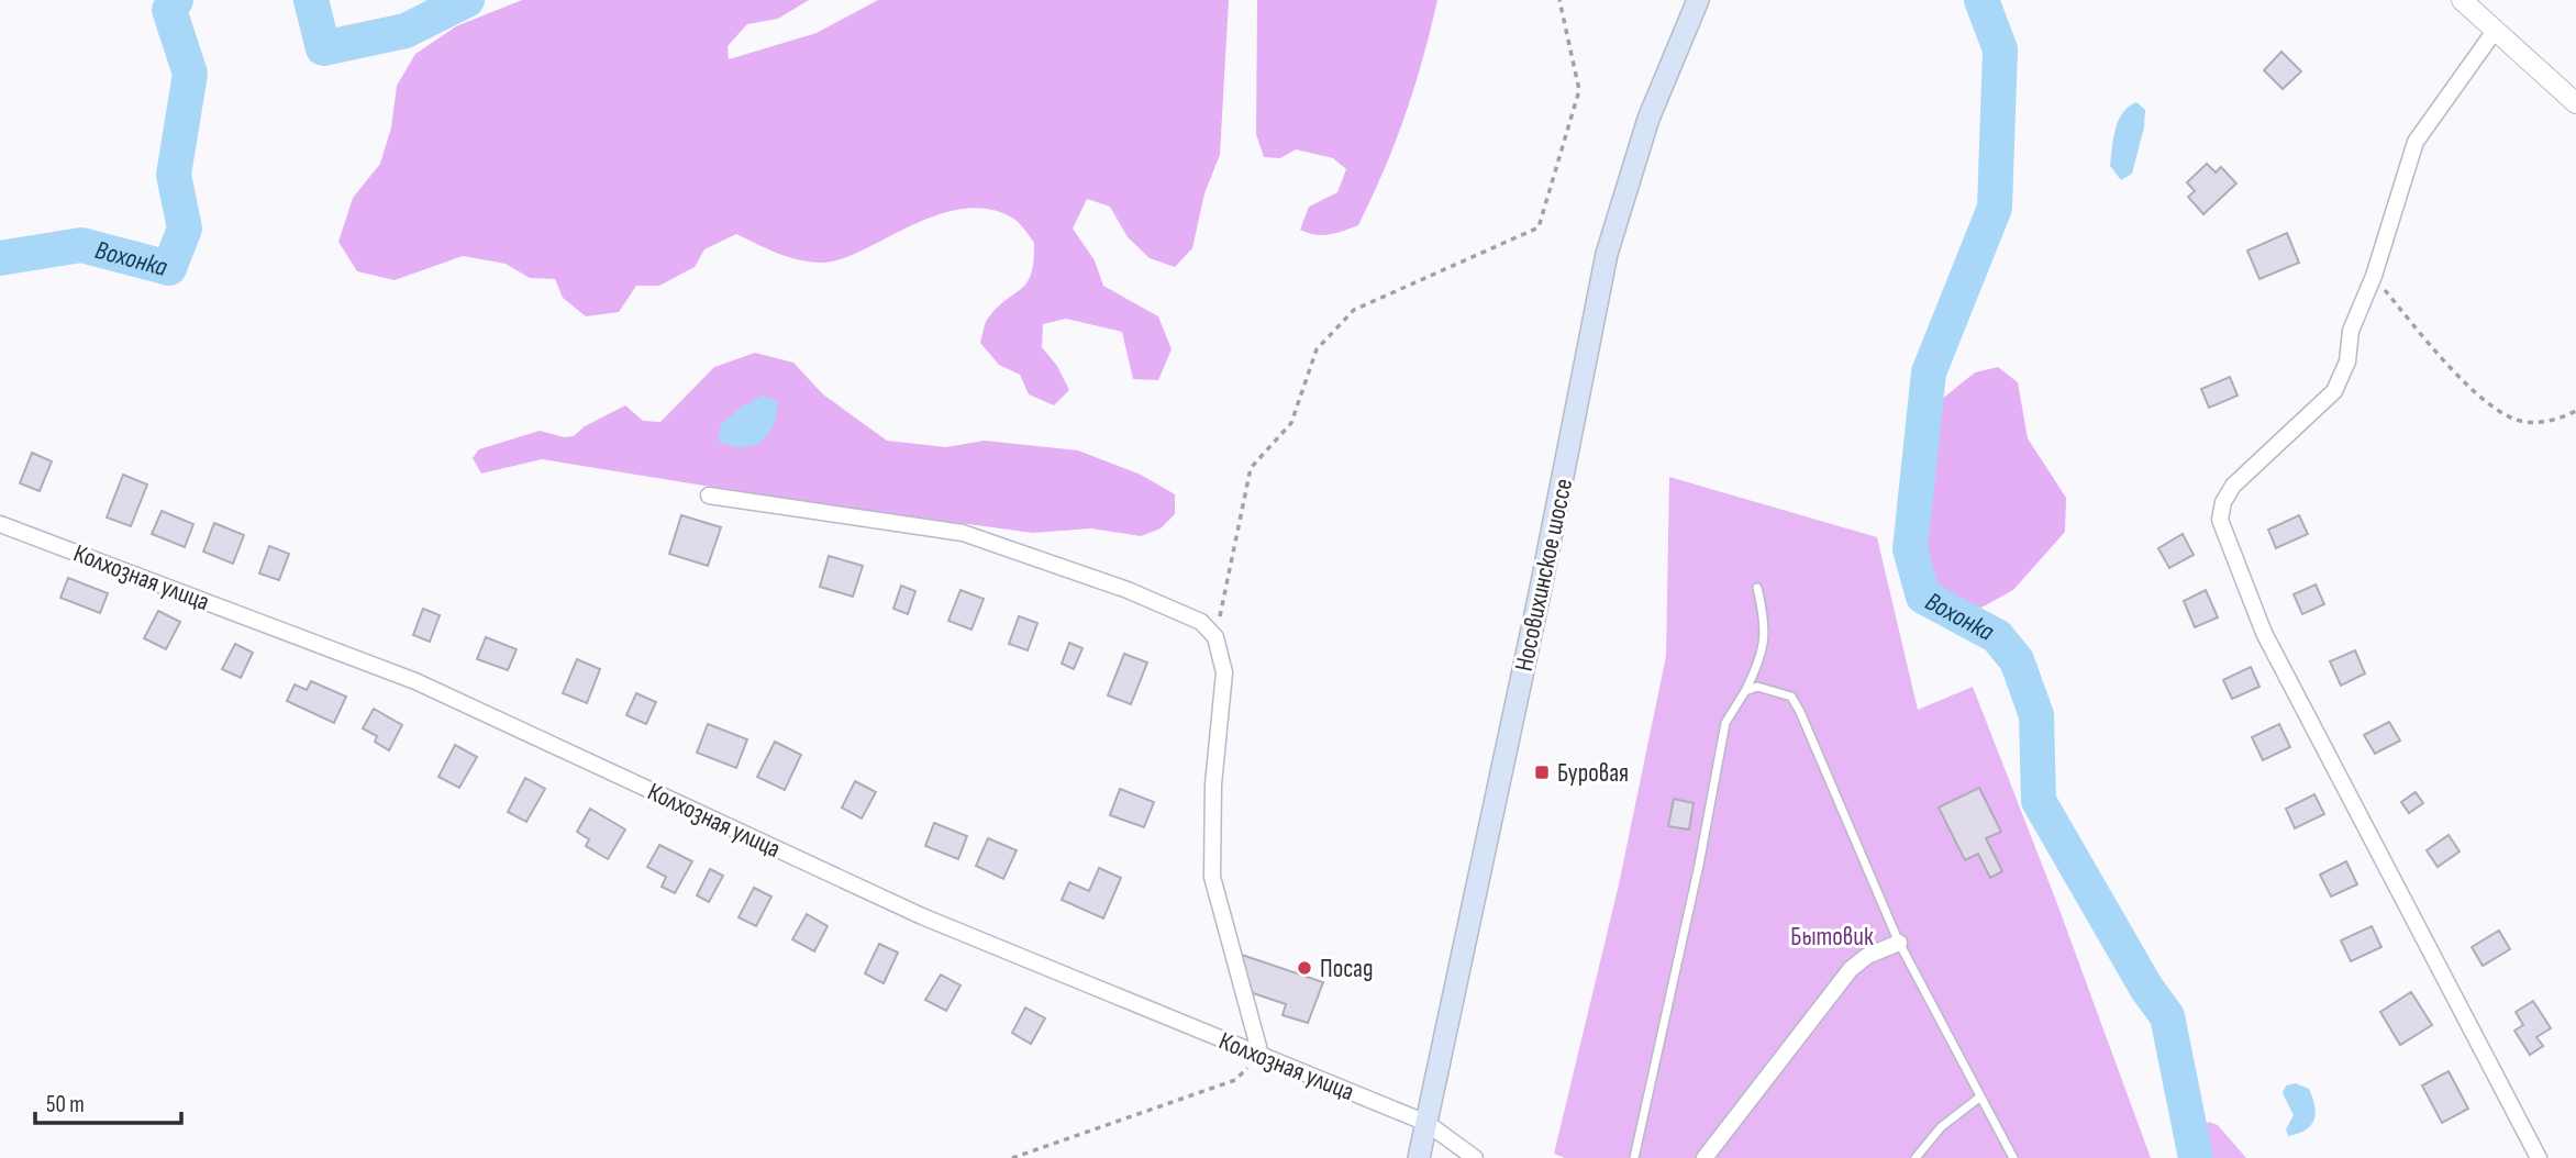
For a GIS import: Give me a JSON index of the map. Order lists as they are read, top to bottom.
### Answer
{
  "streets": {
    "main road": ["Носовихинское шоссе"],
    "street": ["Колхозная улица"]
  },
  "crossings": [
    ["Носовихинское шоссе", "Колхозная улица"]
  ],
  "water": ["Вохонка"],
  "parks": ["Бытовик"],
  "places": {
    "transit": ["Буровая"],
    "other": ["Посад"]
  },
  "scale_bar": "50 m"
}
